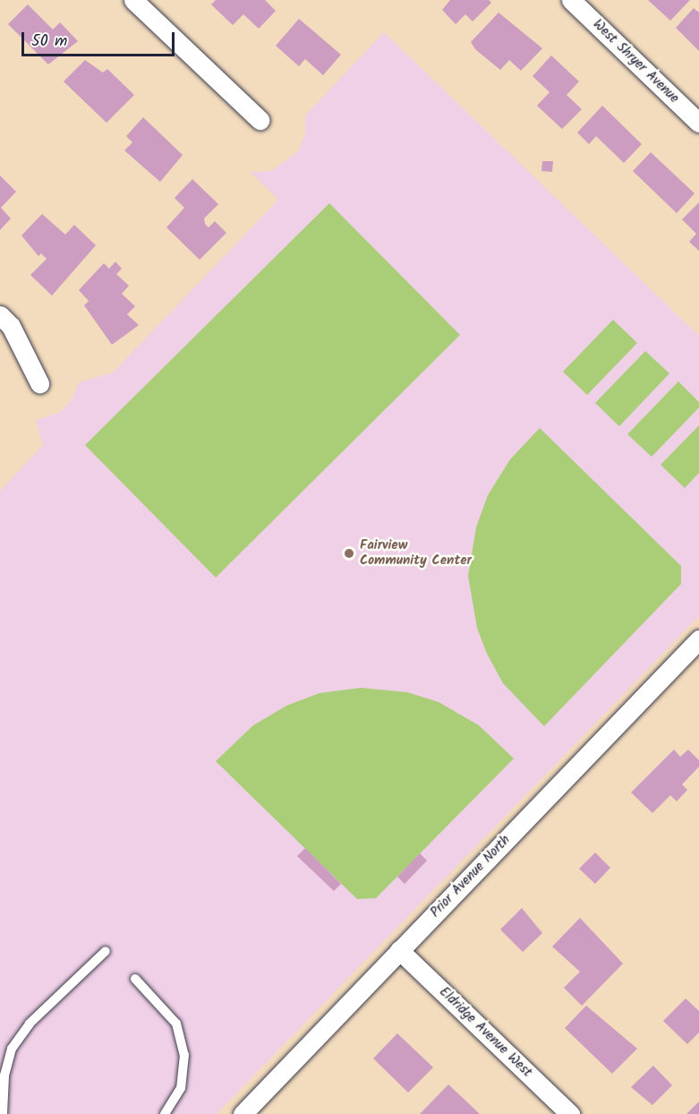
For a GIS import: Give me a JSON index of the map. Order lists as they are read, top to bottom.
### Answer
{
  "streets": {
    "street": ["West Shryer Avenue", "Prior Avenue North", "Eldridge Avenue West"]
  },
  "crossings": [
    ["Prior Avenue North", "Eldridge Avenue West"]
  ],
  "places": ["Fairview Community Center"],
  "scale_bar": "50 m"
}
